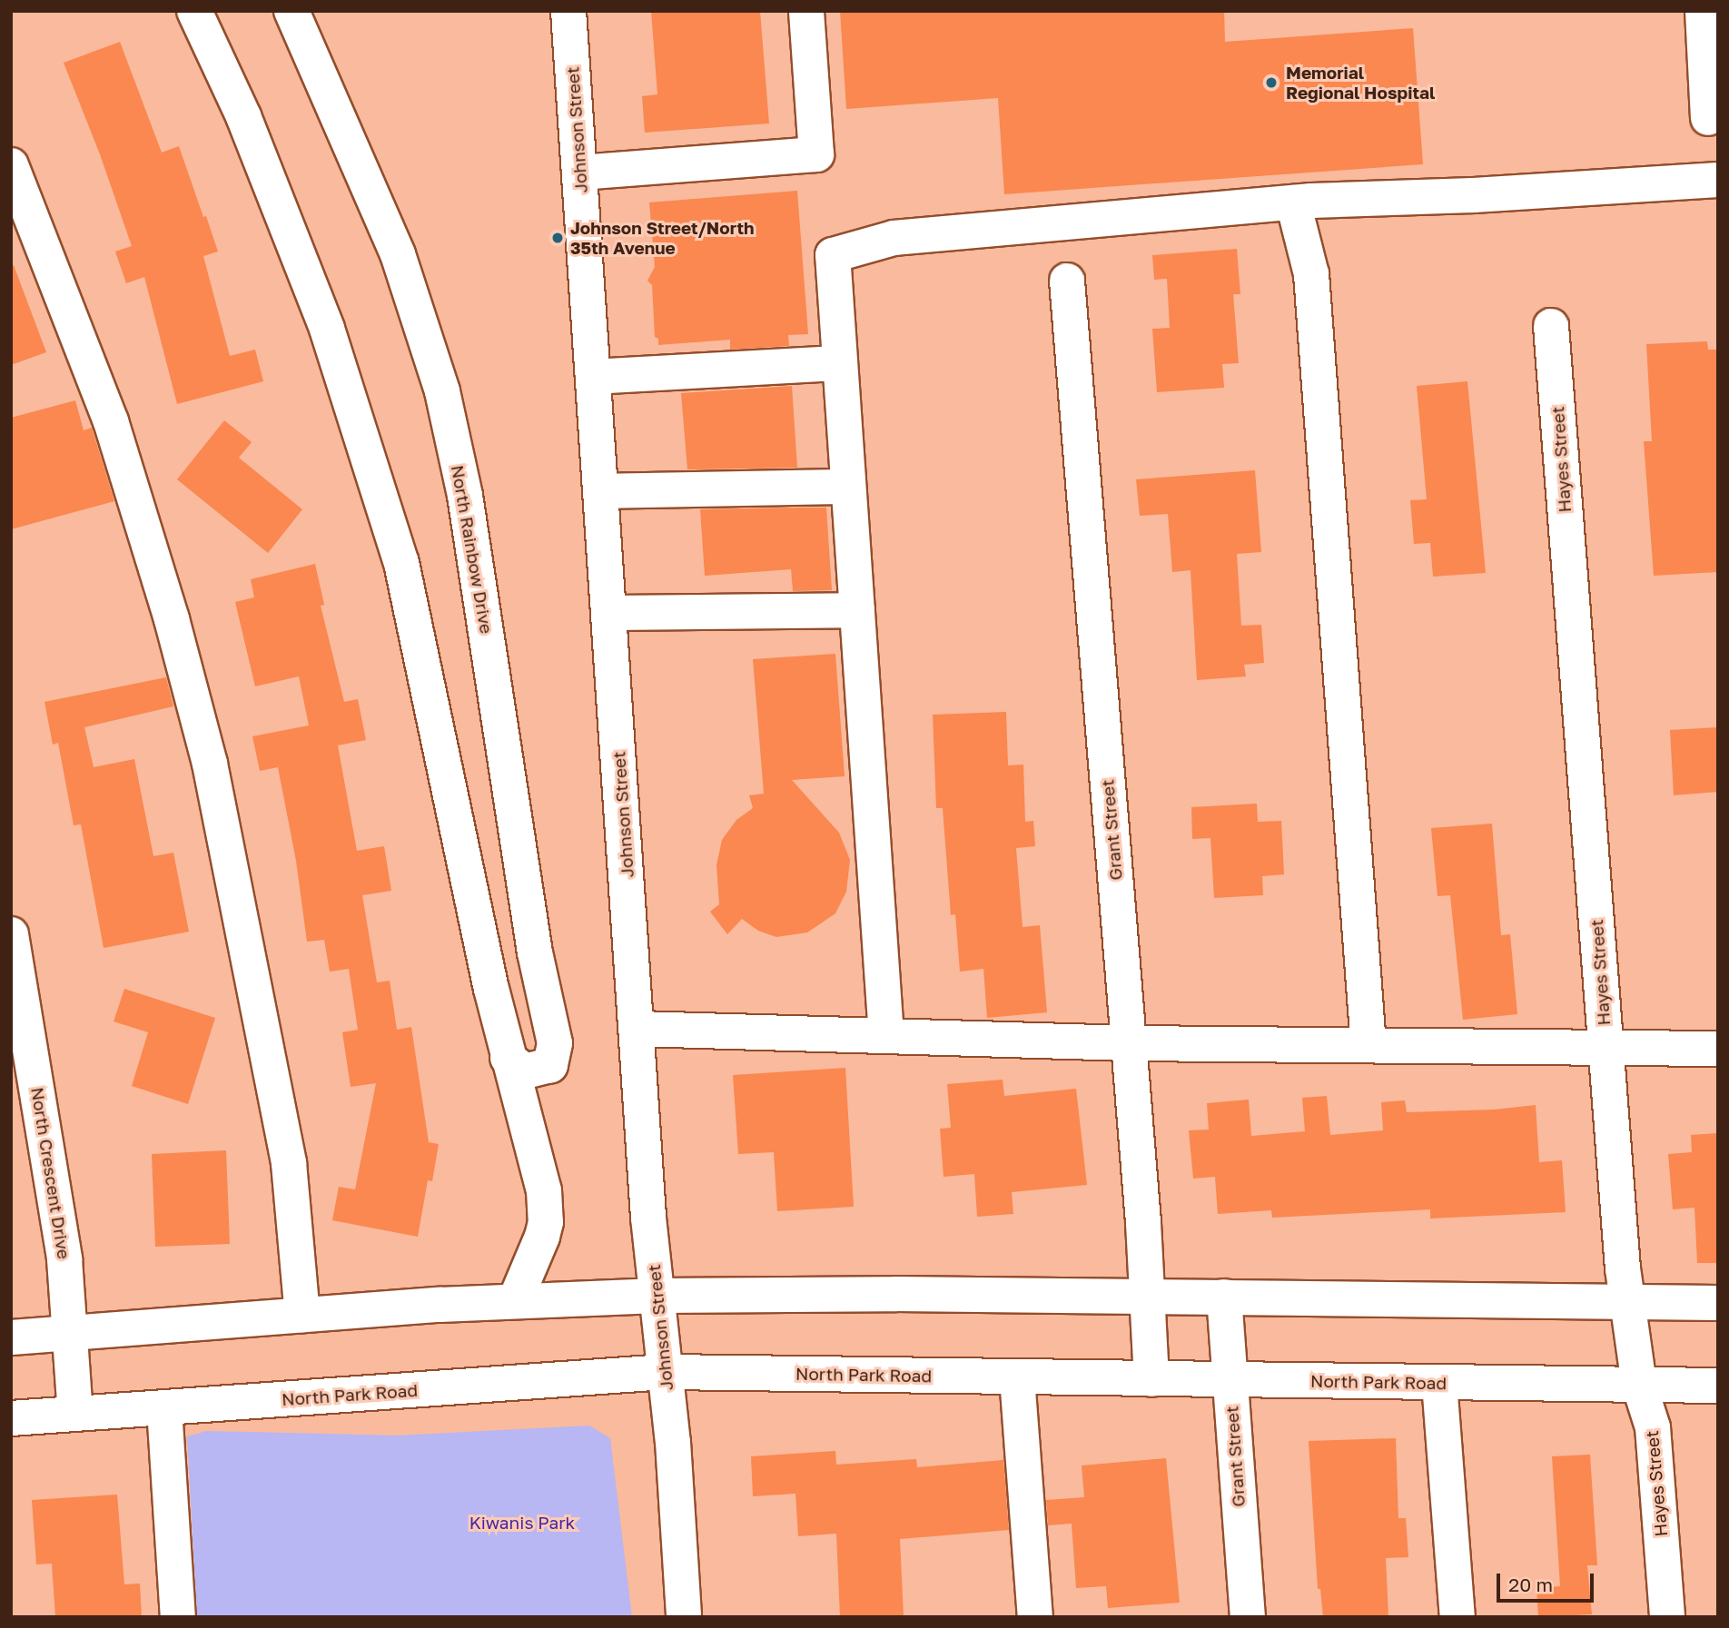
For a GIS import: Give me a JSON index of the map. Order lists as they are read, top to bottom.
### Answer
{
  "streets": {
    "street": [
      "Johnson Street",
      "Hayes Street",
      "North Rainbow Drive",
      "Grant Street",
      "North Crescent Drive",
      "North Park Road"
    ]
  },
  "crossings": [
    ["Johnson Street", "North Park Road"],
    ["Hayes Street", "North Park Road"],
    ["Grant Street", "North Park Road"],
    ["North Crescent Drive", "North Park Road"]
  ],
  "parks": ["Kiwanis Park"],
  "places": ["Memorial Regional Hospital", "Johnson Street/North 35th Avenue"],
  "scale_bar": "20 m"
}
